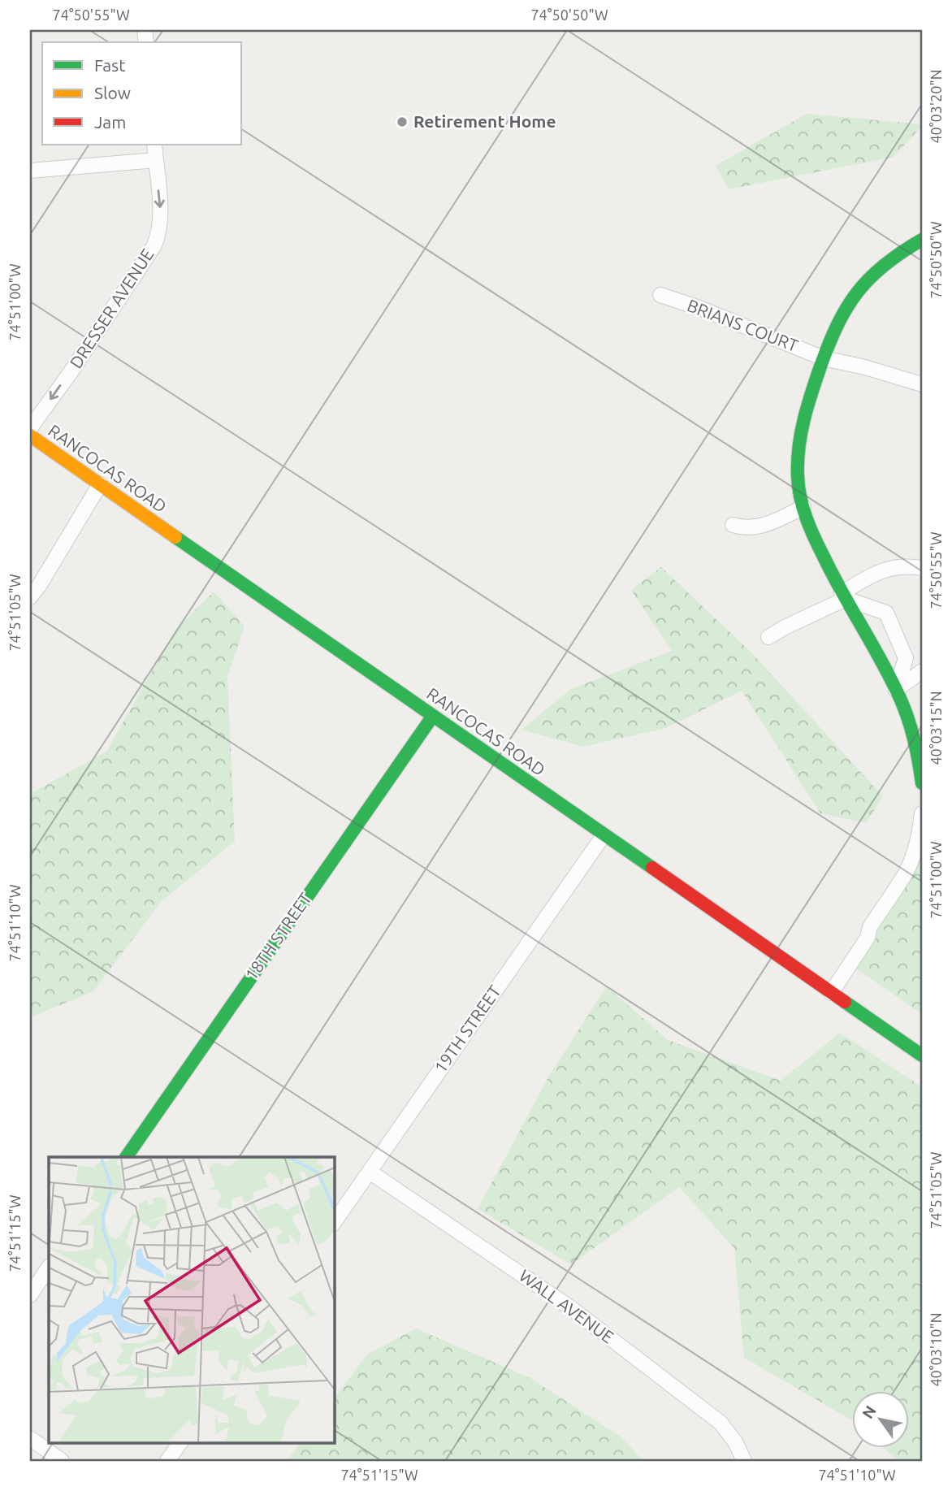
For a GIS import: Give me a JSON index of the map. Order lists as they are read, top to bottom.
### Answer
{
  "streets": {
    "street": [
      "DRESSER AVENUE",
      "BRIANS COURT",
      "RANCOCAS ROAD",
      "18TH STREET",
      "19TH STREET",
      "WALL AVENUE"
    ]
  },
  "crossings": [
    ["RANCOCAS ROAD", "18TH STREET"],
    ["RANCOCAS ROAD", "19TH STREET"],
    ["19TH STREET", "WALL AVENUE"]
  ],
  "one_way": ["DRESSER AVENUE"],
  "places": ["Retirement Home"],
  "legend": ["Fast", "Slow", "Jam"],
  "north": "top left",
  "coordinates": [
    "74°50'55\"W",
    "74°50'50\"W",
    "40°03'20\"N",
    "74°51'00\"W",
    "74°51'05\"W",
    "40°03'15\"N",
    "74°51'10\"W",
    "74°51'15\"W",
    "40°03'10\"N"
  ]
}
